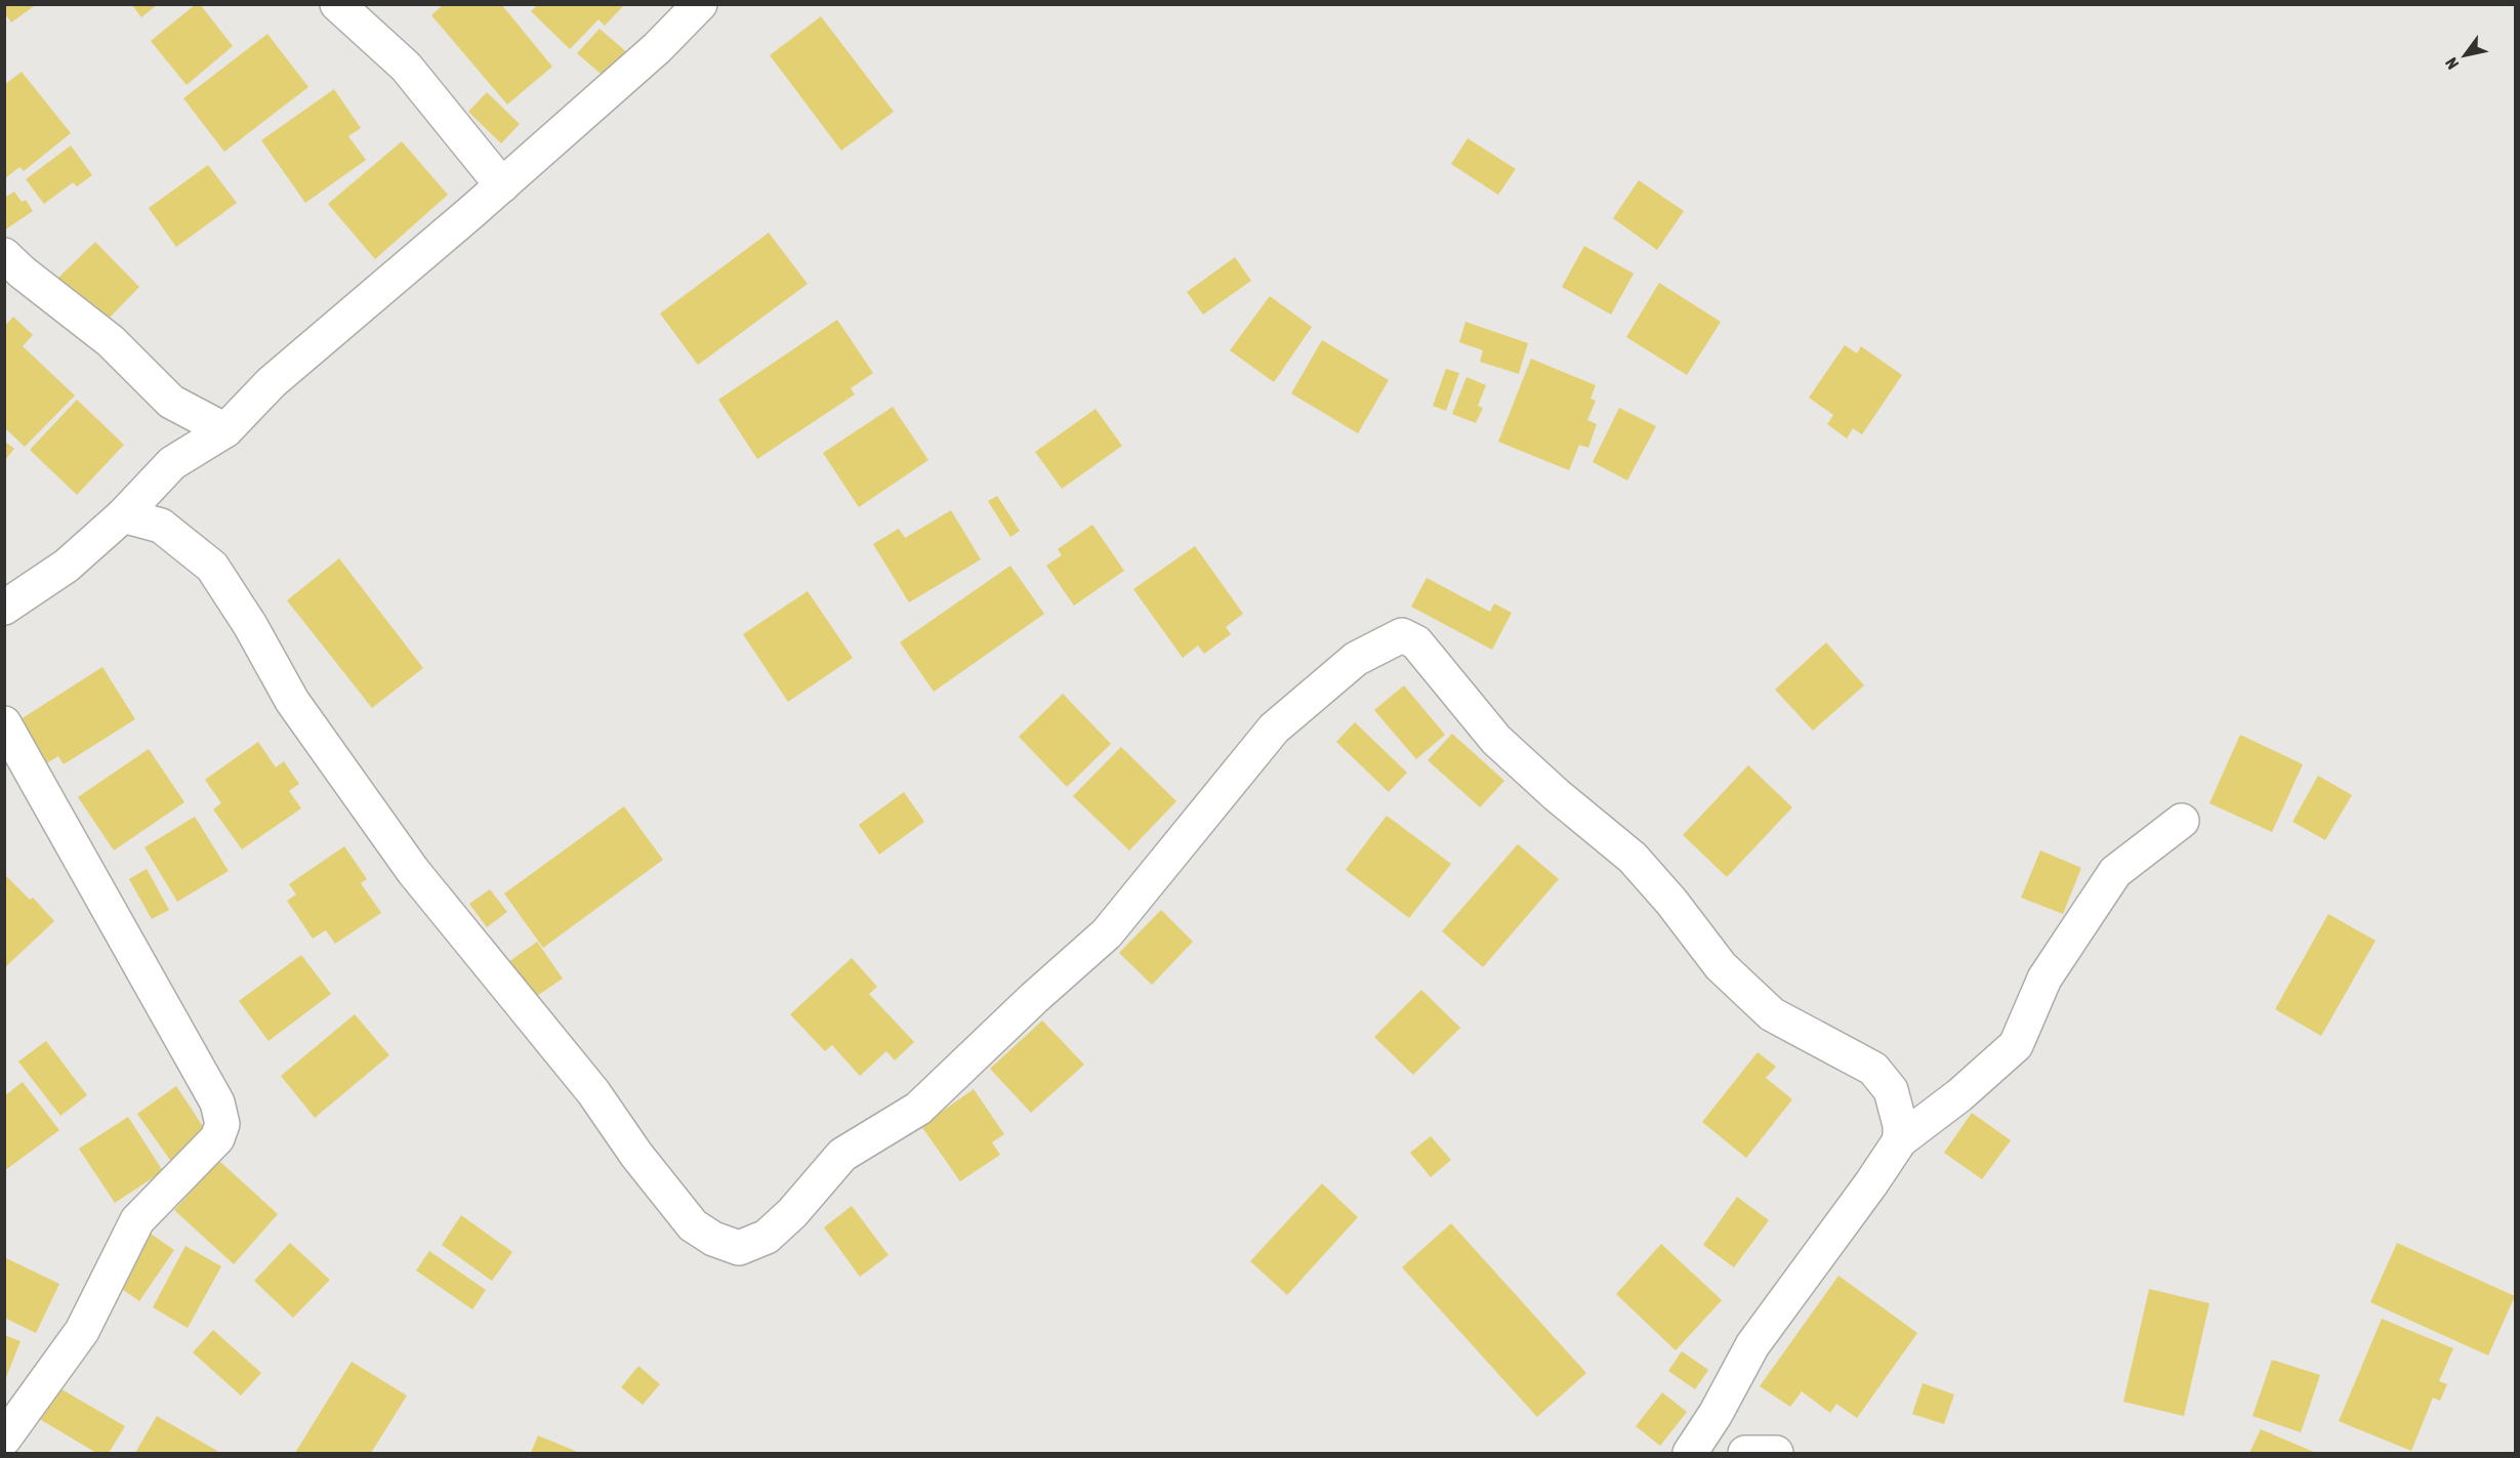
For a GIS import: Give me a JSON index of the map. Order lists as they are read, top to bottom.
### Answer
{
  "north": "bottom left"
}
